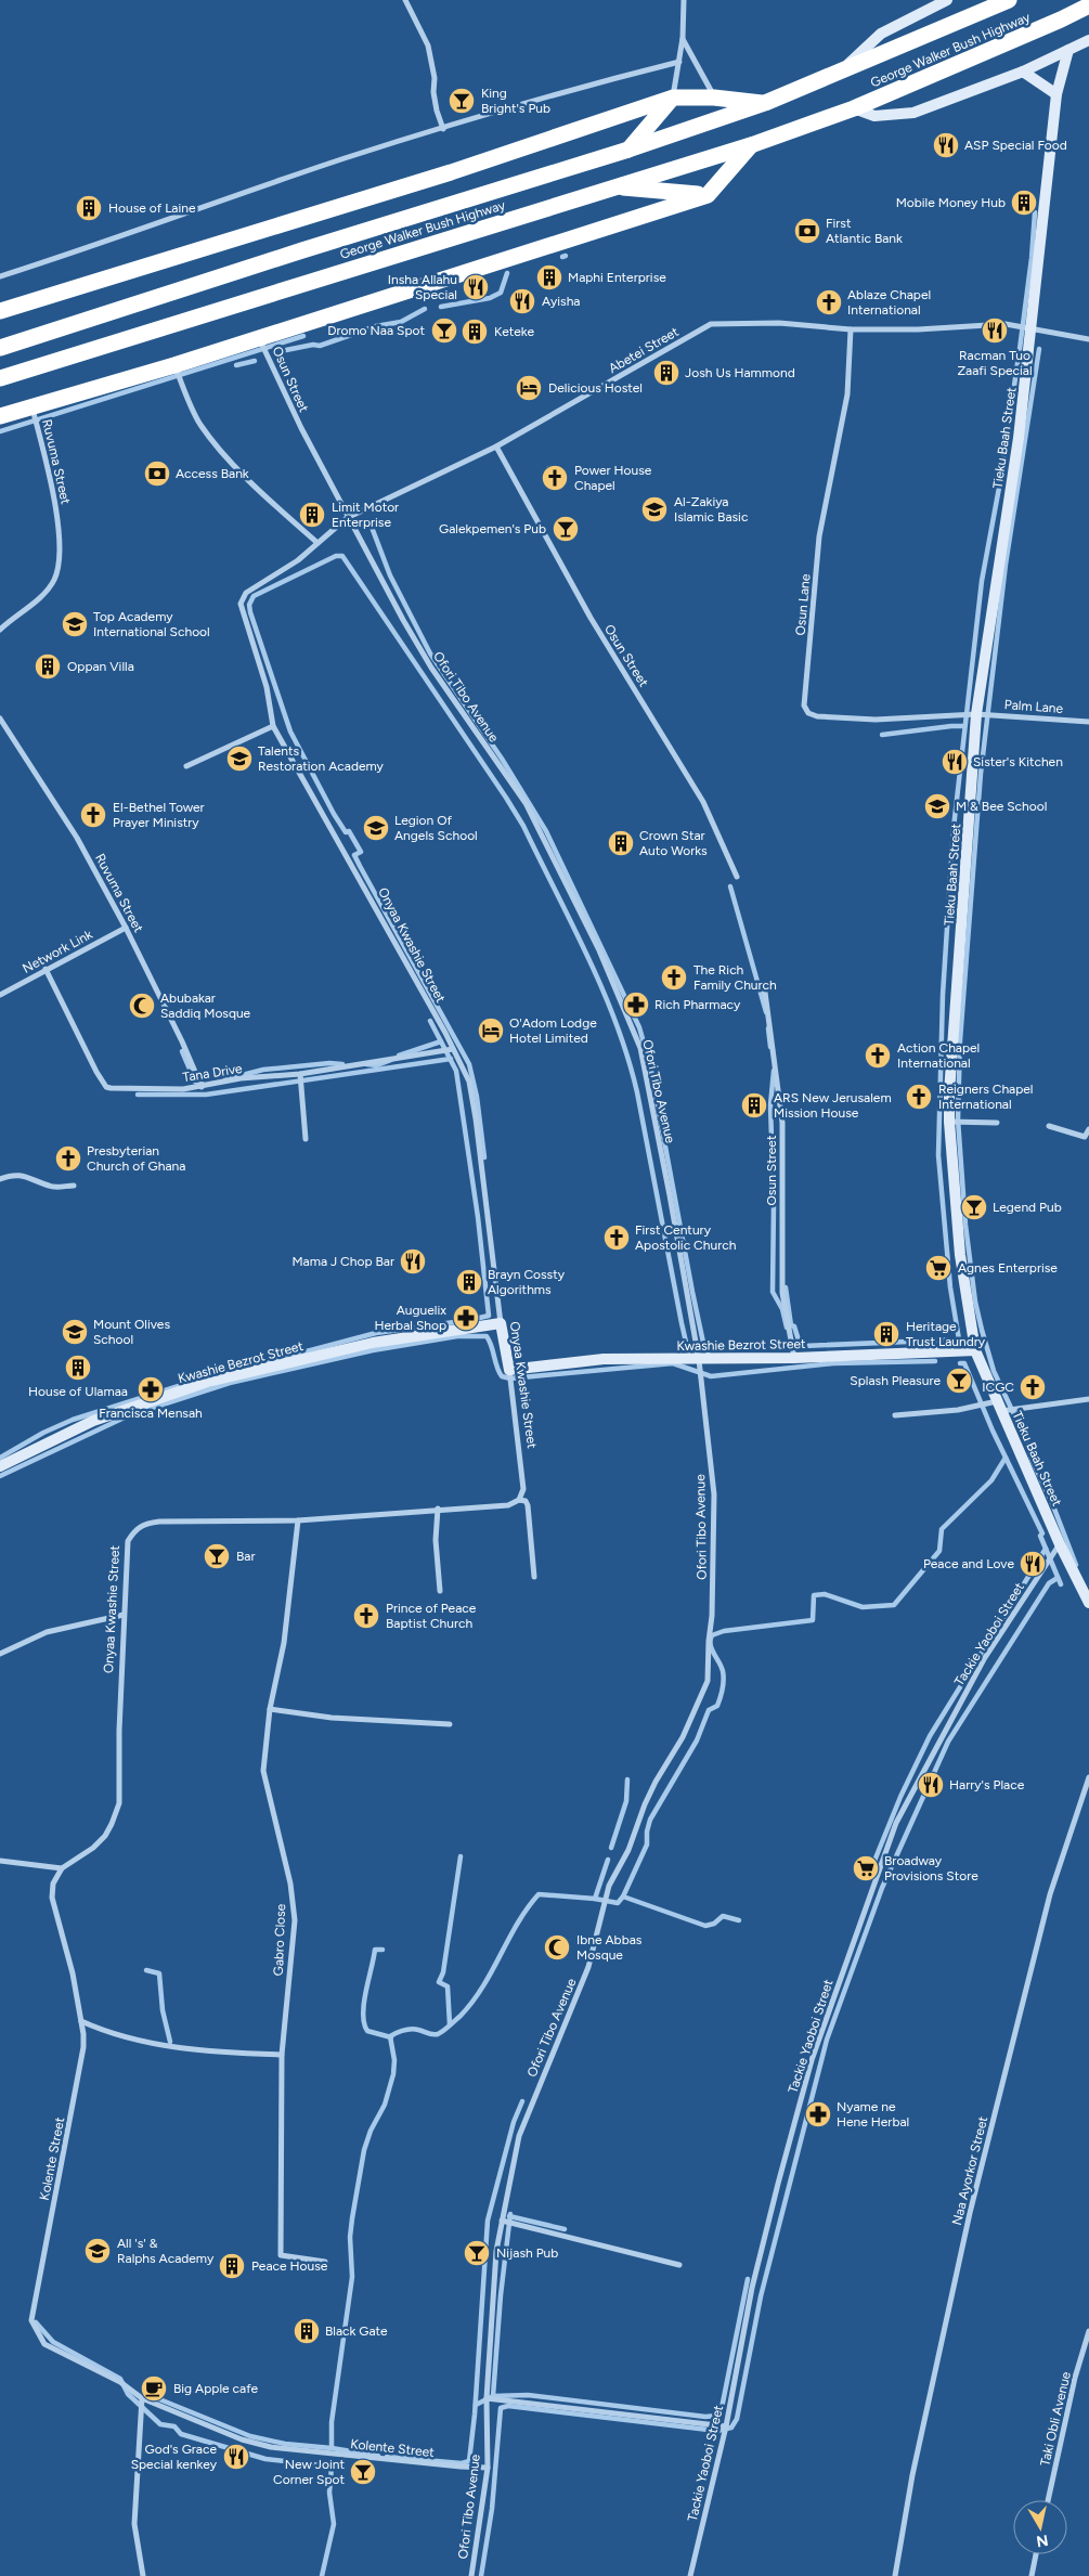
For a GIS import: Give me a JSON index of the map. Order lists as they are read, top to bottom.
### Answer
{
  "streets": {
    "highway": ["George Walker Bush Highway"],
    "street": [
      "Abetei Street",
      "Osun Street",
      "Tieku Baah Street",
      "Ruvuma Street",
      "Osun Lane",
      "Ofori Tibo Avenue",
      "Palm Lane",
      "Onyaa Kwashie Street",
      "Network Link",
      "Tana Drive",
      "Kwashie Bezrot Street",
      "Tackie Yaoboi Street",
      "Gabro Close",
      "Kolente Street",
      "Naa Ayorkor Street",
      "Taki Obli Avenue"
    ]
  },
  "crossings": [
    ["Abetei Street", "Osun Street"],
    ["Abetei Street", "Tieku Baah Street"],
    ["Abetei Street", "Osun Lane"],
    ["Abetei Street", "Ofori Tibo Avenue"],
    ["Abetei Street", "Onyaa Kwashie Street"],
    ["Osun Street", "Ofori Tibo Avenue"],
    ["Osun Street", "Kwashie Bezrot Street"],
    ["Tieku Baah Street", "Osun Lane"],
    ["Tieku Baah Street", "Palm Lane"],
    ["Tieku Baah Street", "Kwashie Bezrot Street"],
    ["Tieku Baah Street", "Tackie Yaoboi Street"],
    ["Ruvuma Street", "Network Link"],
    ["Ruvuma Street", "Tana Drive"],
    ["Osun Lane", "Palm Lane"],
    ["Ofori Tibo Avenue", "Kwashie Bezrot Street"],
    ["Ofori Tibo Avenue", "Kolente Street"],
    ["Onyaa Kwashie Street", "Tana Drive"],
    ["Onyaa Kwashie Street", "Kwashie Bezrot Street"],
    ["Onyaa Kwashie Street", "Gabro Close"],
    ["Onyaa Kwashie Street", "Kolente Street"],
    ["Network Link", "Tana Drive"]
  ],
  "places": {
    "bar": [
      "King Bright's Pub",
      "Dromo Naa Spot",
      "Galekpemen's Pub",
      "Legend Pub",
      "Splash Pleasure",
      "Bar",
      "Nijash Pub",
      "New Joint Corner Spot"
    ],
    "restaurant": [
      "ASP Special Food",
      "Insha Allahu Special",
      "Ayisha",
      "Racman Tuo Zaafi Special",
      "Sister's Kitchen",
      "Mama J Chop Bar",
      "Peace and Love",
      "Harry's Place",
      "God's Grace Special kenkey"
    ],
    "building": [
      "Mobile Money Hub",
      "House of Laine",
      "Maphi Enterprise",
      "Keteke",
      "Josh Us Hammond",
      "Limit Motor Enterprise",
      "Oppan Villa",
      "Crown Star Auto Works",
      "ARS New Jerusalem Mission House",
      "Brayn Cossty Algorithms",
      "Heritage Trust Laundry",
      "House of Ulamaa",
      "Peace House",
      "Black Gate"
    ],
    "bank": ["First Atlantic Bank", "Access Bank"],
    "church": [
      "Ablaze Chapel International",
      "Power House Chapel",
      "El-Bethel Tower Prayer Ministry",
      "The Rich Family Church",
      "Action Chapel International",
      "Reigners Chapel International",
      "Presbyterian Church of Ghana",
      "First Century Apostolic Church",
      "ICGC",
      "Prince of Peace Baptist Church"
    ],
    "hotel": ["Delicious Hostel", "O'Adom Lodge Hotel Limited"],
    "school or university": [
      "Al-Zakiya Islamic Basic",
      "Top Academy International School",
      "Talents Restoration Academy",
      "M & Bee School",
      "Legion Of Angels School",
      "Mount Olives School",
      "All 's' & Ralphs Academy"
    ],
    "pharmacy": [
      "Rich Pharmacy",
      "Auguelix Herbal Shop",
      "Francisca Mensah",
      "Nyame ne Hene Herbal"
    ],
    "mosque": ["Abubakar Saddiq Mosque", "Ibne Abbas Mosque"],
    "supermarket": ["Agnes Enterprise", "Broadway Provisions Store"],
    "cafe": ["Big Apple cafe"]
  },
  "north": "bottom"
}
